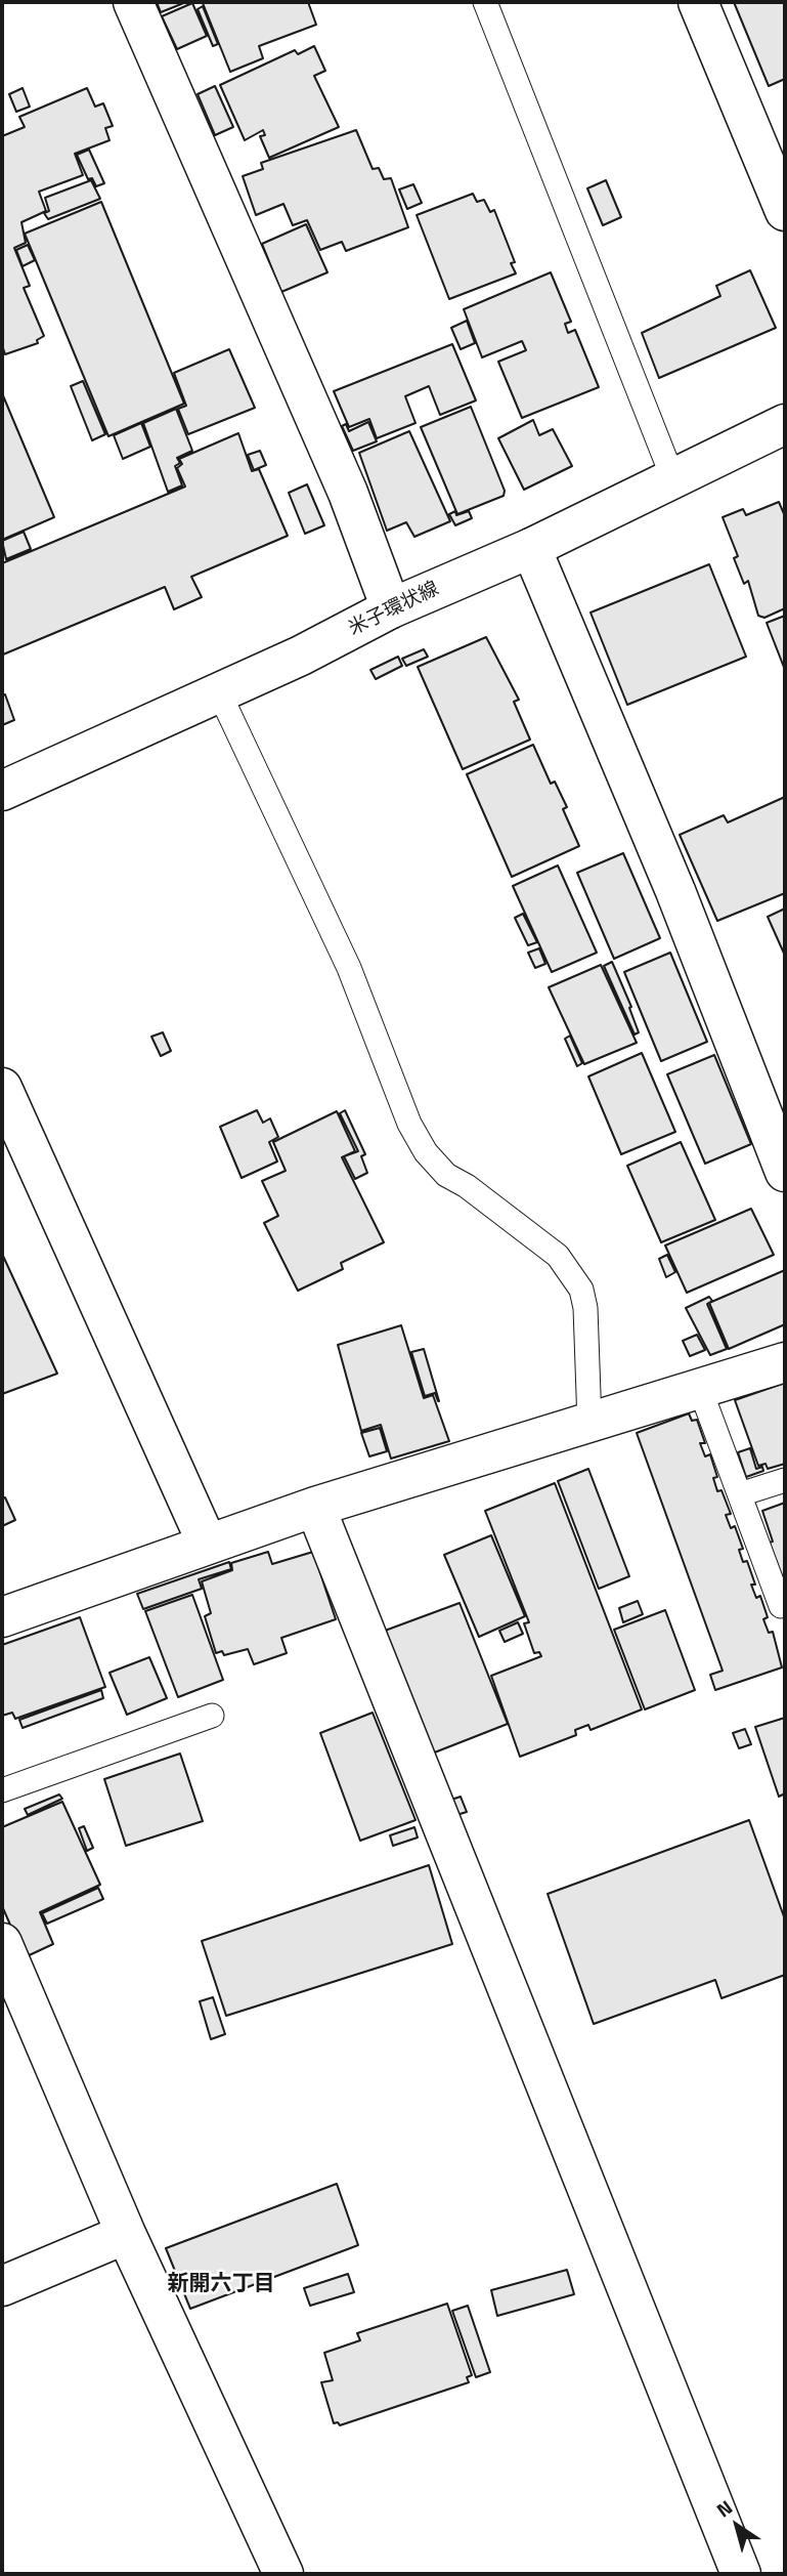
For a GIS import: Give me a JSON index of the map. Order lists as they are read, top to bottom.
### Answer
{
  "streets": {
    "street": ["米子環状線"]
  },
  "districts": ["新開六丁目"],
  "north": "top left"
}
